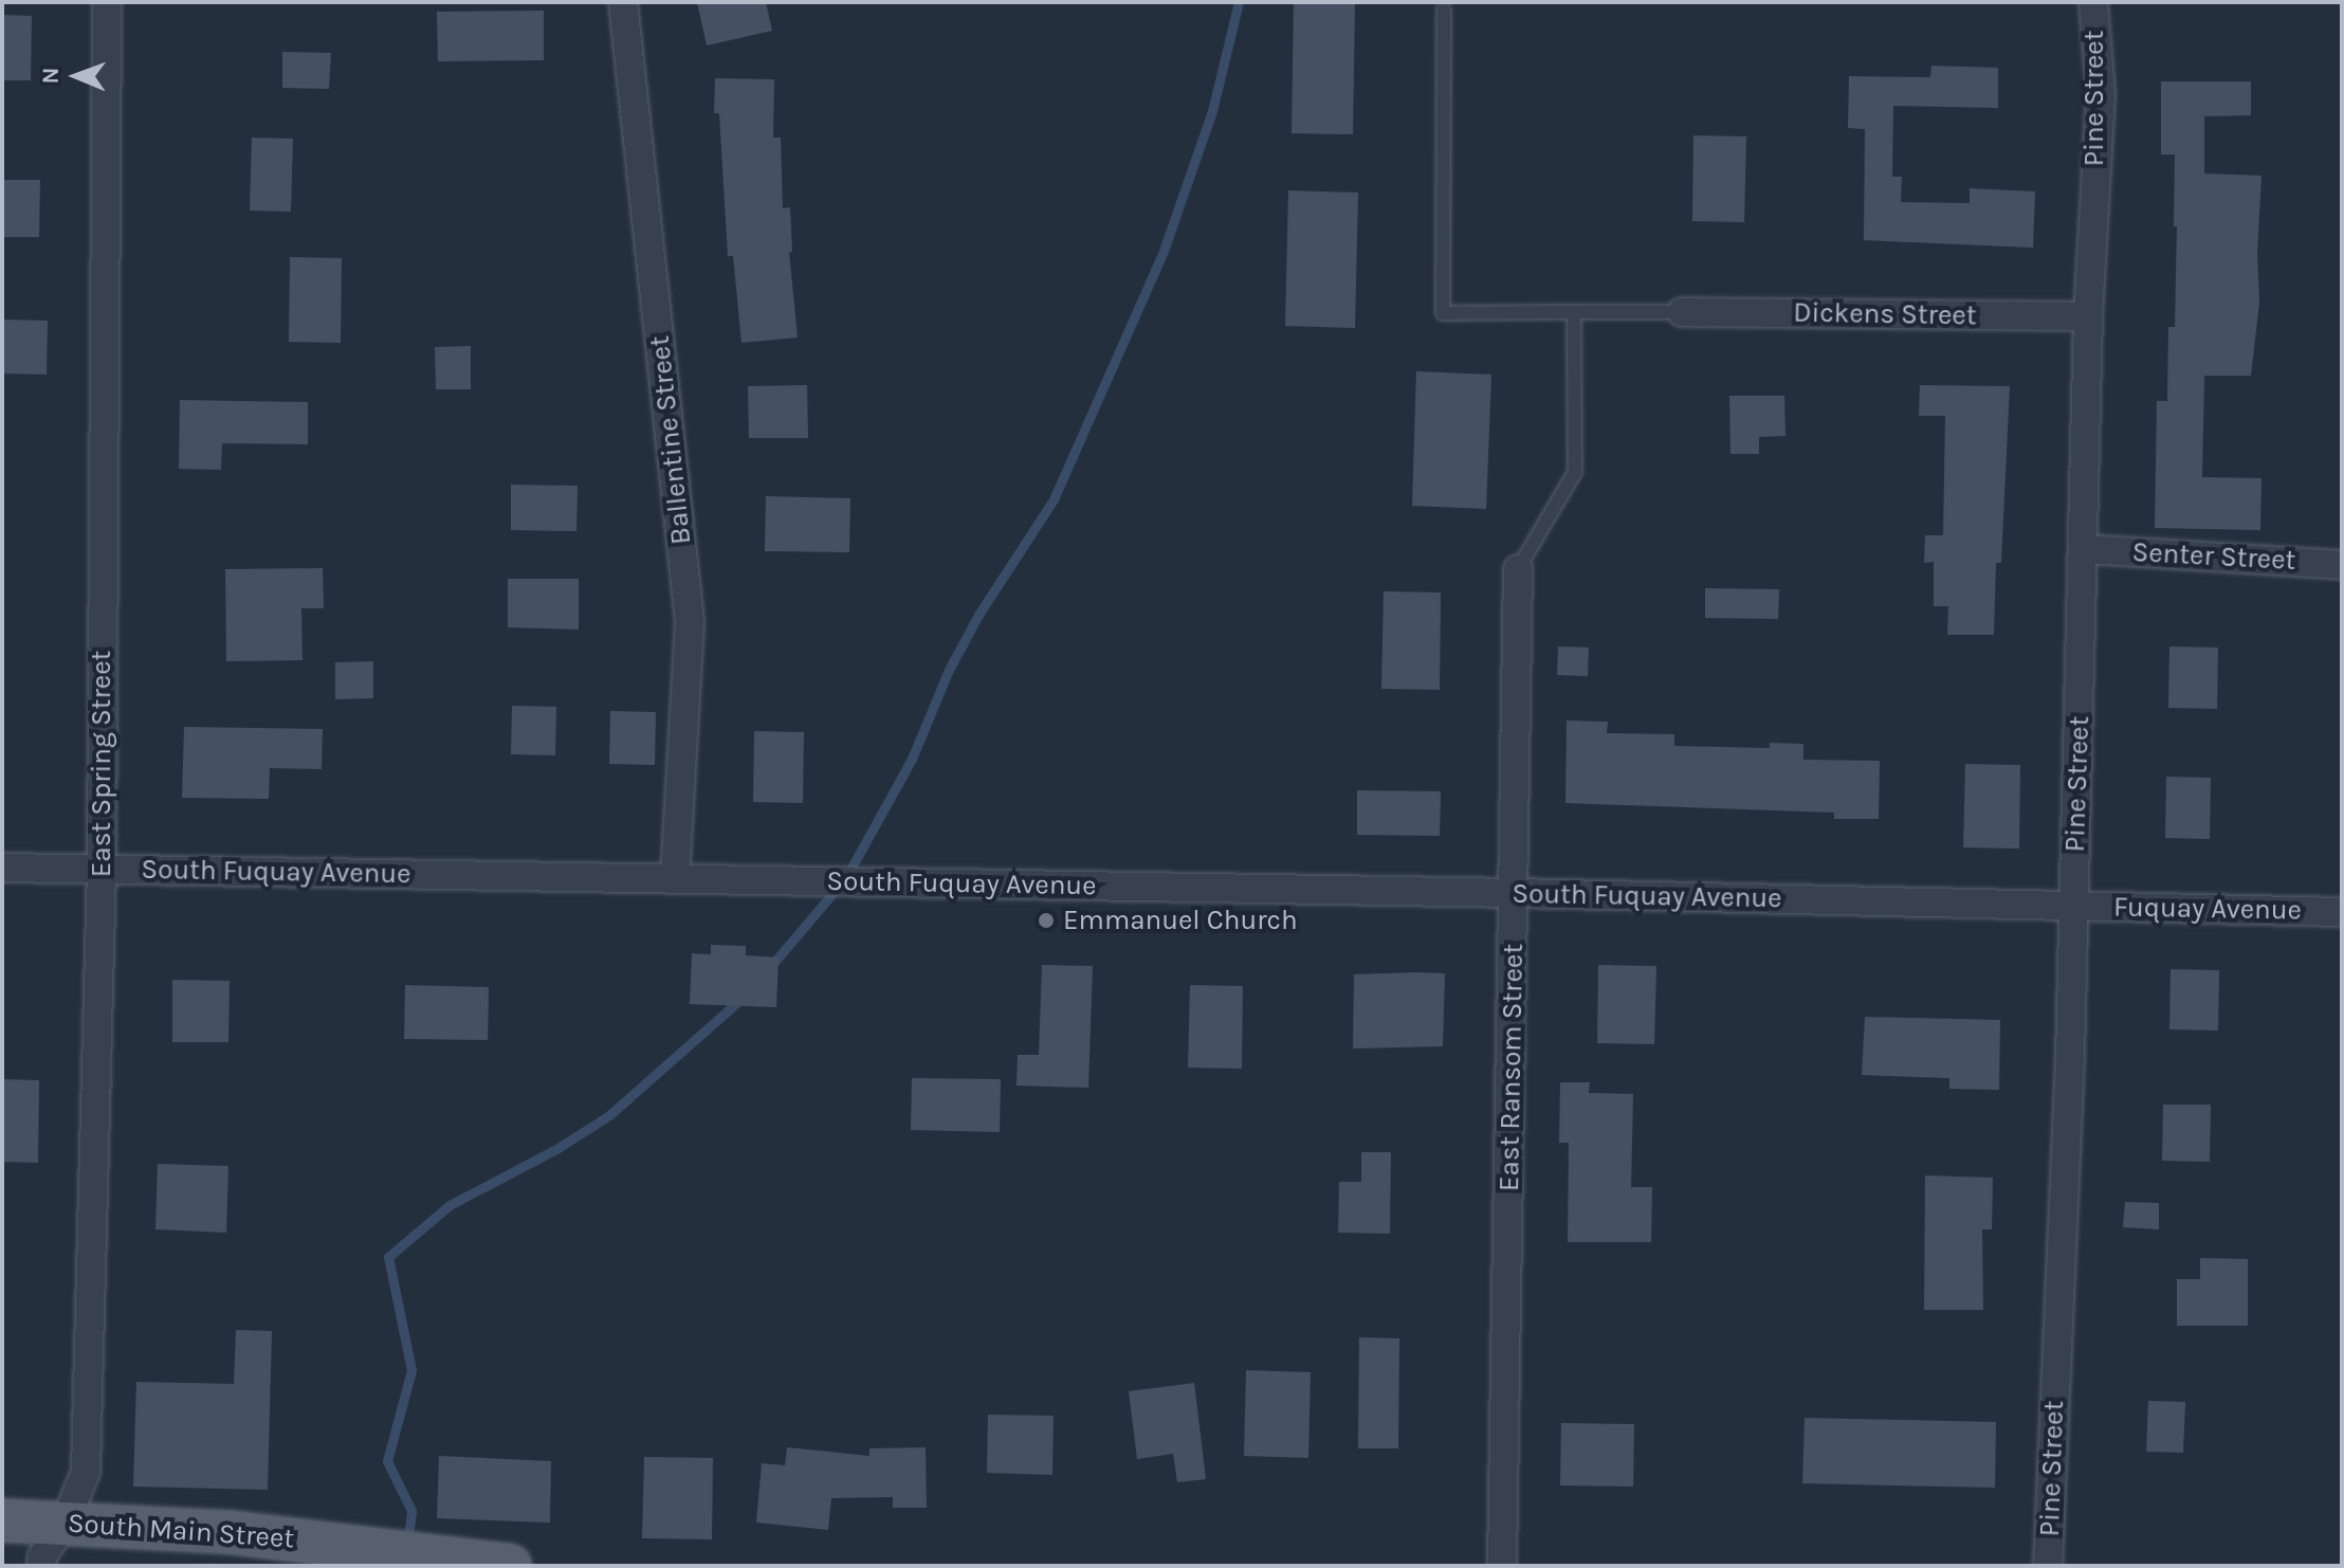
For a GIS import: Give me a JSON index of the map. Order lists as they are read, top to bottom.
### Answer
{
  "streets": {
    "main road": ["South Main Street"],
    "street": [
      "Pine Street",
      "Dickens Street",
      "Ballentine Street",
      "Senter Street",
      "East Spring Street",
      "South Fuquay Avenue",
      "Fuquay Avenue",
      "East Ransom Street"
    ]
  },
  "crossings": [
    ["Pine Street", "Dickens Street"],
    ["Pine Street", "Senter Street"],
    ["Pine Street", "South Fuquay Avenue"],
    ["Pine Street", "Fuquay Avenue"],
    ["Ballentine Street", "South Fuquay Avenue"],
    ["East Spring Street", "South Fuquay Avenue"],
    ["East Spring Street", "South Main Street"],
    ["South Fuquay Avenue", "Fuquay Avenue"],
    ["South Fuquay Avenue", "East Ransom Street"]
  ],
  "places": ["Emmanuel Church"],
  "north": "left"
}
